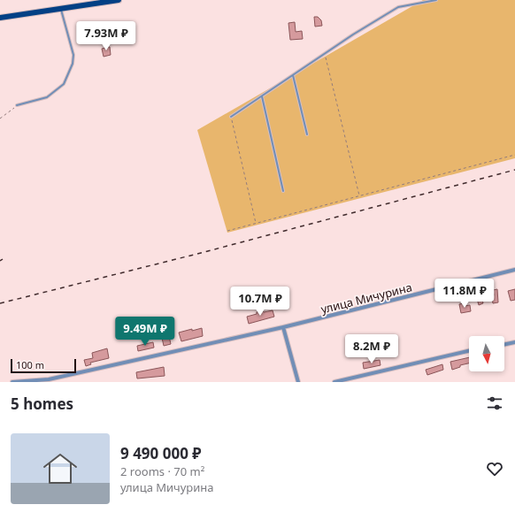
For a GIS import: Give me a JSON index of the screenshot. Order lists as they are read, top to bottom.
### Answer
{
  "streets": {
    "street": ["улица Мичурина"]
  },
  "scale_bar": "100 m",
  "north": "bottom",
  "page": {
    "price": [
      "7.93M ₽",
      "11.8M ₽",
      "10.7M ₽",
      "9.49M ₽",
      "8.2M ₽"
    ],
    "scale": "100 m",
    "heading": "5 homes",
    "list": [
      {
        "name": "9 490 000 ₽",
        "note": "2 rooms · 70 m² · улица Мичурина"
      }
    ]
  }
}
